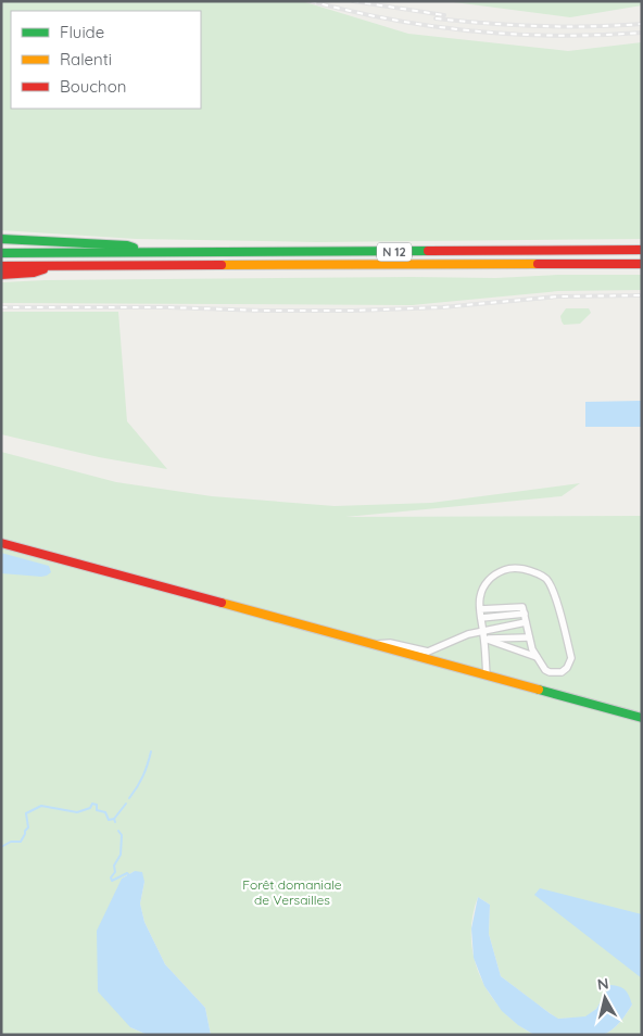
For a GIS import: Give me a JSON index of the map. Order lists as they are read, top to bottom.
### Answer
{
  "streets": {
    "main road": ["N 12"]
  },
  "parks": ["Forêt domaniale de Versailles"],
  "legend": ["Fluide", "Ralenti", "Bouchon"],
  "north": "top"
}
